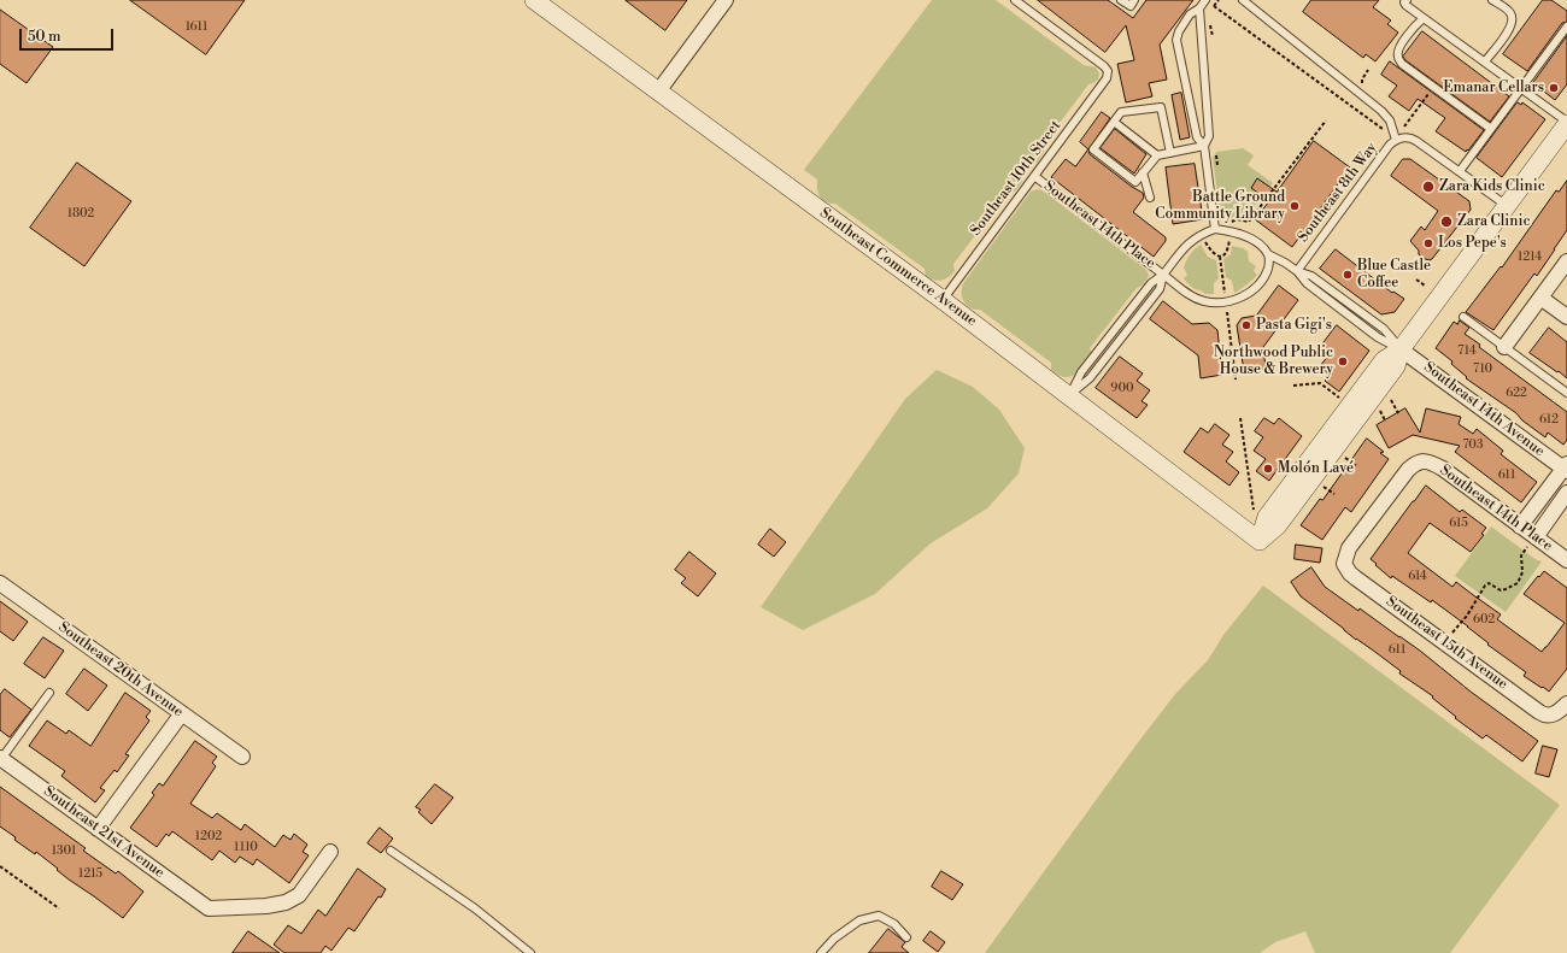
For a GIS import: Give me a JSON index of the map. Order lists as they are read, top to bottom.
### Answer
{
  "streets": {
    "street": [
      "Southeast 14th Place",
      "Southeast Commerce Avenue",
      "Southeast 14th Avenue",
      "Southeast 15th Avenue",
      "Southeast 20th Avenue",
      "Southeast 21st Avenue"
    ],
    "lane": ["Southeast 10th Street", "Southeast 8th Way"]
  },
  "crossings": [
    ["Southeast 10th Street", "Southeast 14th Place"],
    ["Southeast 10th Street", "Southeast Commerce Avenue"],
    ["Southeast 8th Way", "Southeast 14th Avenue"],
    ["Southeast 14th Place", "Southeast 14th Avenue"],
    ["Southeast 14th Place", "Southeast 15th Avenue"],
    ["Southeast Commerce Avenue", "Southeast 14th Avenue"]
  ],
  "places": [
    "Emanar Cellars",
    "Zara Kids Clinic",
    "Battle Ground Community Library",
    "Zara Clinic",
    "Los Pepe's",
    "Blue Castle Coffee",
    "Pasta Gigi's",
    "Northwood Public House & Brewery",
    "Molón Lavé"
  ],
  "house_numbers": [
    "1611",
    "1802",
    "1214",
    "714",
    "710",
    "900",
    "622",
    "612",
    "703",
    "611",
    "615",
    "614",
    "602",
    "611",
    "1202",
    "1110",
    "1301",
    "1215"
  ],
  "scale_bar": "50 m"
}
